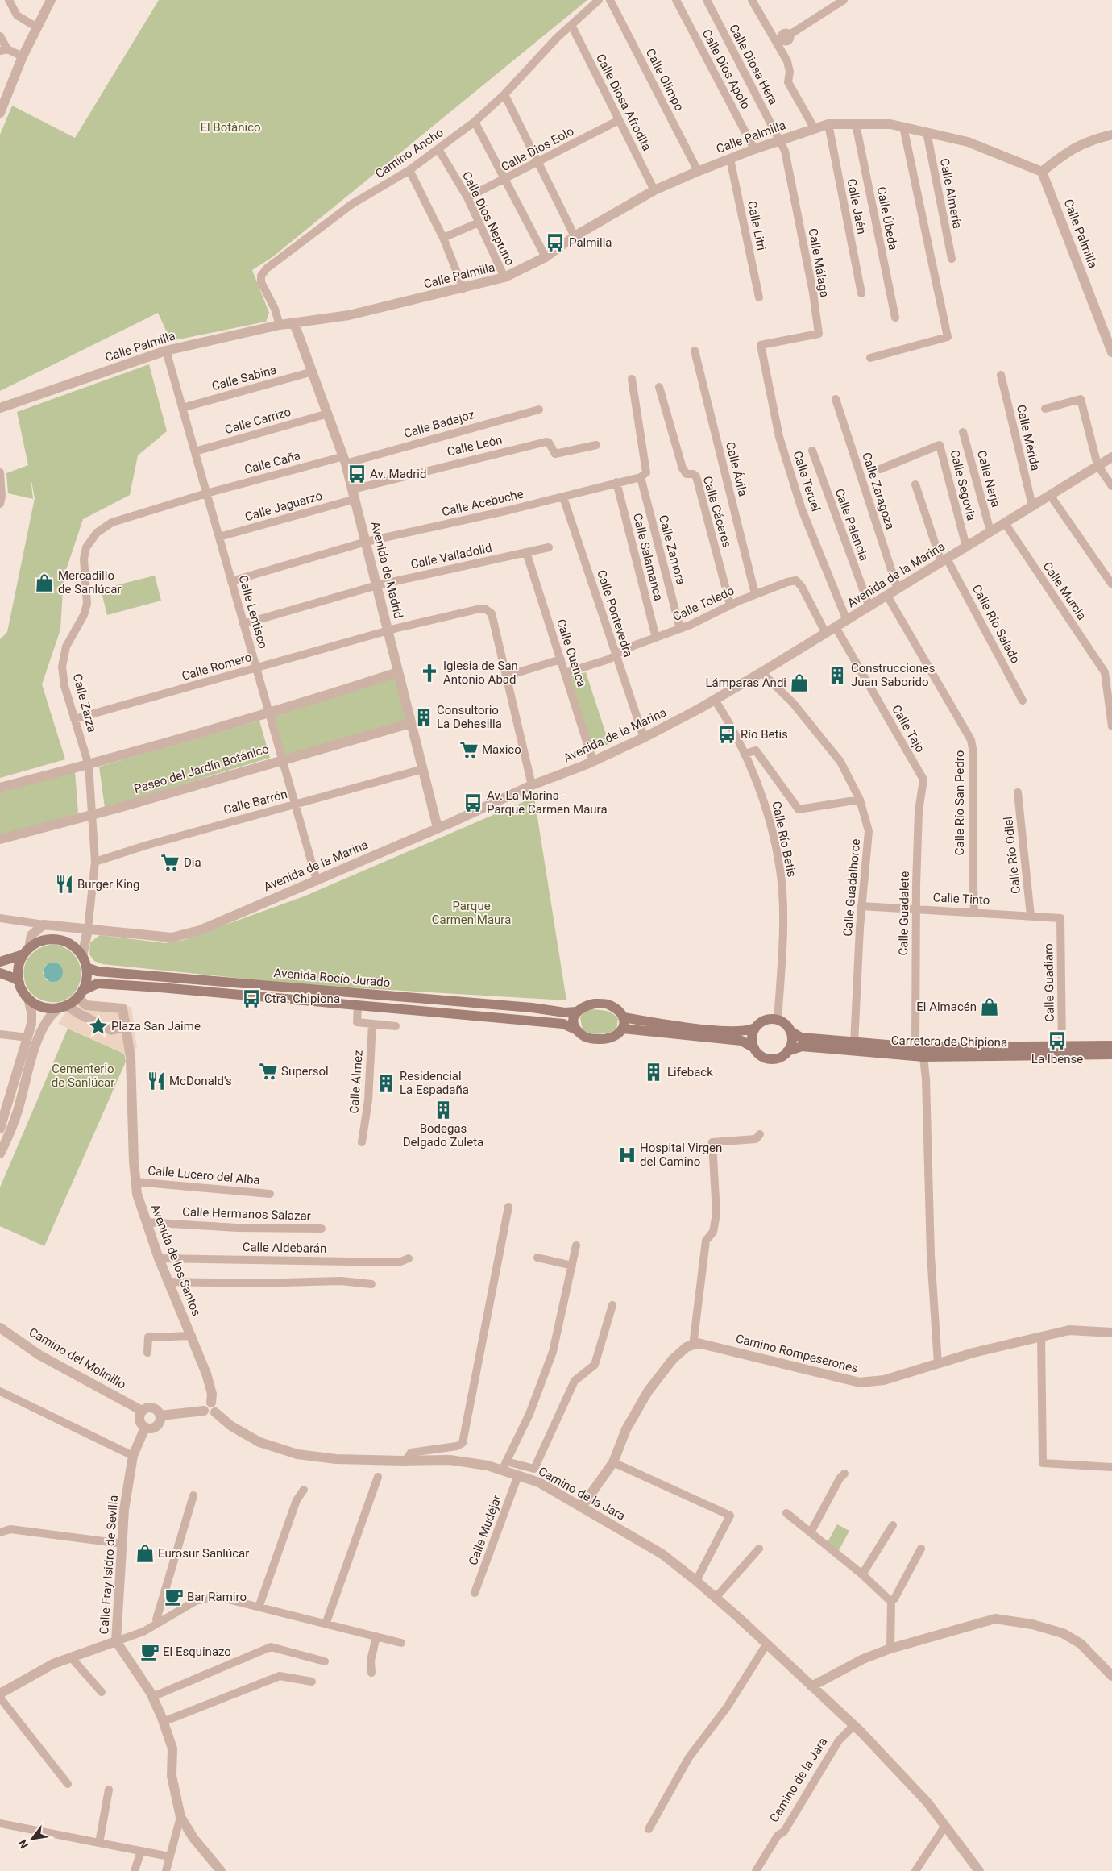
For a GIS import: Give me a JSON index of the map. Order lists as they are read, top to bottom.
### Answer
{
  "streets": {
    "main road": ["Avenida Rocío Jurado", "Carretera de Chipiona"],
    "street": [
      "Calle Diosa Hera",
      "Calle Dios Apolo",
      "Calle Olimpo",
      "Calle Diosa Afrodita",
      "Calle Palmilla",
      "Calle Dios Eolo",
      "Camino Ancho",
      "Calle Almería",
      "Calle Jaén",
      "Calle Dios Neptuno",
      "Calle Úbeda",
      "Calle Litri",
      "Calle Málaga",
      "Calle Sabina",
      "Calle Carrizo",
      "Calle Badajoz",
      "Calle Mérida",
      "Calle León",
      "Calle Caña",
      "Calle Ávila",
      "Calle Nerja",
      "Calle Teruel",
      "Calle Segovia",
      "Calle Zaragoza",
      "Calle Acebuche",
      "Calle Jaguarzo",
      "Calle Cáceres",
      "Calle Palencia",
      "Calle Zamora",
      "Calle Valladolid",
      "Calle Salamanca",
      "Avenida de Madrid",
      "Avenida de la Marina",
      "Calle Murcia",
      "Calle Toledo",
      "Calle Lentisco",
      "Calle Pontevedra",
      "Calle Río Salado",
      "Calle Cuenca",
      "Calle Romero",
      "Calle Zarza",
      "Calle Tajo",
      "Paseo del Jardín Botánico",
      "Calle Barrón",
      "Calle Río San Pedro",
      "Calle Río Betis",
      "Calle Río Odiel",
      "Calle Guadalhorce",
      "Calle Tinto",
      "Calle Guadalete",
      "Calle Guadiaro",
      "Calle Almez",
      "Calle Lucero del Alba",
      "Calle Hermanos Salazar",
      "Calle Aldebarán",
      "Avenida de los Santos",
      "Camino Rompeserones",
      "Camino del Molinillo",
      "Camino de la Jara",
      "Calle Mudéjar",
      "Calle Fray Isidro de Sevilla"
    ]
  },
  "crossings": [
    ["Calle Diosa Hera", "Calle Palmilla"],
    ["Calle Diosa Hera", "Calle Málaga"],
    ["Calle Dios Apolo", "Calle Palmilla"],
    ["Calle Olimpo", "Calle Palmilla"],
    ["Calle Diosa Afrodita", "Calle Palmilla"],
    ["Calle Diosa Afrodita", "Calle Dios Eolo"],
    ["Calle Diosa Afrodita", "Camino Ancho"],
    ["Calle Palmilla", "Camino Ancho"],
    ["Calle Palmilla", "Calle Almería"],
    ["Calle Palmilla", "Calle Jaén"],
    ["Calle Palmilla", "Calle Dios Neptuno"],
    ["Calle Palmilla", "Calle Úbeda"],
    ["Calle Palmilla", "Calle Litri"],
    ["Calle Palmilla", "Calle Málaga"],
    ["Calle Palmilla", "Avenida de Madrid"],
    ["Calle Palmilla", "Calle Lentisco"],
    ["Calle Dios Eolo", "Calle Dios Neptuno"],
    ["Camino Ancho", "Calle Dios Neptuno"],
    ["Calle Málaga", "Calle Teruel"],
    ["Calle Sabina", "Avenida de Madrid"],
    ["Calle Sabina", "Calle Lentisco"],
    ["Calle Carrizo", "Avenida de Madrid"],
    ["Calle Carrizo", "Calle Lentisco"],
    ["Calle Badajoz", "Calle Caña"],
    ["Calle Badajoz", "Avenida de Madrid"],
    ["Calle Mérida", "Avenida de la Marina"],
    ["Calle León", "Calle Jaguarzo"],
    ["Calle León", "Avenida de Madrid"],
    ["Calle Caña", "Avenida de Madrid"],
    ["Calle Caña", "Calle Lentisco"],
    ["Calle Caña", "Calle Zarza"],
    ["Calle Ávila", "Calle Toledo"],
    ["Calle Nerja", "Avenida de la Marina"],
    ["Calle Teruel", "Avenida de la Marina"],
    ["Calle Segovia", "Avenida de la Marina"],
    ["Calle Zaragoza", "Avenida de la Marina"],
    ["Calle Acebuche", "Calle Zamora"],
    ["Calle Acebuche", "Calle Salamanca"],
    ["Calle Acebuche", "Avenida de Madrid"],
    ["Calle Acebuche", "Calle Lentisco"],
    ["Calle Acebuche", "Calle Pontevedra"],
    ["Calle Jaguarzo", "Avenida de Madrid"],
    ["Calle Jaguarzo", "Calle Lentisco"],
    ["Calle Cáceres", "Calle Toledo"],
    ["Calle Palencia", "Avenida de la Marina"],
    ["Calle Zamora", "Calle Toledo"],
    ["Calle Valladolid", "Avenida de Madrid"],
    ["Calle Valladolid", "Calle Lentisco"],
    ["Calle Valladolid", "Calle Cuenca"],
    ["Calle Salamanca", "Calle Toledo"],
    ["Avenida de Madrid", "Avenida de la Marina"],
    ["Avenida de Madrid", "Calle Romero"],
    ["Avenida de Madrid", "Paseo del Jardín Botánico"],
    ["Avenida de Madrid", "Calle Barrón"],
    ["Avenida de la Marina", "Calle Murcia"],
    ["Avenida de la Marina", "Calle Toledo"],
    ["Avenida de la Marina", "Calle Lentisco"],
    ["Avenida de la Marina", "Calle Pontevedra"],
    ["Avenida de la Marina", "Calle Río Salado"],
    ["Avenida de la Marina", "Calle Cuenca"],
    ["Avenida de la Marina", "Calle Romero"],
    ["Avenida de la Marina", "Calle Zarza"],
    ["Avenida de la Marina", "Calle Tajo"],
    ["Avenida de la Marina", "Calle Río San Pedro"],
    ["Avenida de la Marina", "Calle Río Betis"],
    ["Avenida de la Marina", "Calle Guadalhorce"],
    ["Calle Toledo", "Calle Pontevedra"],
    ["Calle Toledo", "Calle Cuenca"],
    ["Calle Lentisco", "Calle Romero"],
    ["Calle Lentisco", "Calle Zarza"],
    ["Calle Lentisco", "Paseo del Jardín Botánico"],
    ["Calle Lentisco", "Calle Barrón"],
    ["Calle Romero", "Calle Zarza"],
    ["Calle Zarza", "Paseo del Jardín Botánico"],
    ["Calle Zarza", "Calle Barrón"],
    ["Calle Zarza", "Avenida Rocío Jurado"],
    ["Calle Tajo", "Calle Guadalete"],
    ["Calle Río San Pedro", "Calle Tinto"],
    ["Calle Río Betis", "Carretera de Chipiona"],
    ["Calle Río Odiel", "Calle Tinto"],
    ["Calle Guadalhorce", "Calle Tinto"],
    ["Calle Guadalhorce", "Carretera de Chipiona"],
    ["Calle Tinto", "Calle Guadalete"],
    ["Calle Tinto", "Calle Guadiaro"],
    ["Calle Guadalete", "Carretera de Chipiona"],
    ["Calle Guadiaro", "Carretera de Chipiona"],
    ["Calle Lucero del Alba", "Avenida de los Santos"],
    ["Calle Hermanos Salazar", "Avenida de los Santos"],
    ["Calle Aldebarán", "Avenida de los Santos"],
    ["Avenida de los Santos", "Camino de la Jara"],
    ["Camino del Molinillo", "Calle Fray Isidro de Sevilla"],
    ["Camino de la Jara", "Calle Mudéjar"]
  ],
  "parks": ["El Botánico", "Parque Carmen Maura", "Cementerio de Sanlúcar"],
  "places": {
    "bus stop": [
      "Palmilla",
      "Av. Madrid",
      "Río Betis",
      "Av. La Marina - Parque Carmen Maura",
      "Ctra. Chipiona",
      "La Ibense"
    ],
    "shop": [
      "Mercadillo de Sanlúcar",
      "Lámparas Andi",
      "El Almacén",
      "Eurosur Sanlúcar"
    ],
    "church": ["Iglesia de San Antonio Abad"],
    "building": [
      "Construcciones Juan Saborido",
      "Consultorio La Dehesilla",
      "Lifeback",
      "Residencial La Espadaña",
      "Bodegas Delgado Zuleta"
    ],
    "supermarket": ["Maxico", "Dia", "Supersol"],
    "restaurant": ["Burger King", "McDonald's"],
    "place": ["Plaza San Jaime"],
    "hospital": ["Hospital Virgen del Camino"],
    "cafe": ["Bar Ramiro", "El Esquinazo"]
  },
  "north": "bottom left"
}
